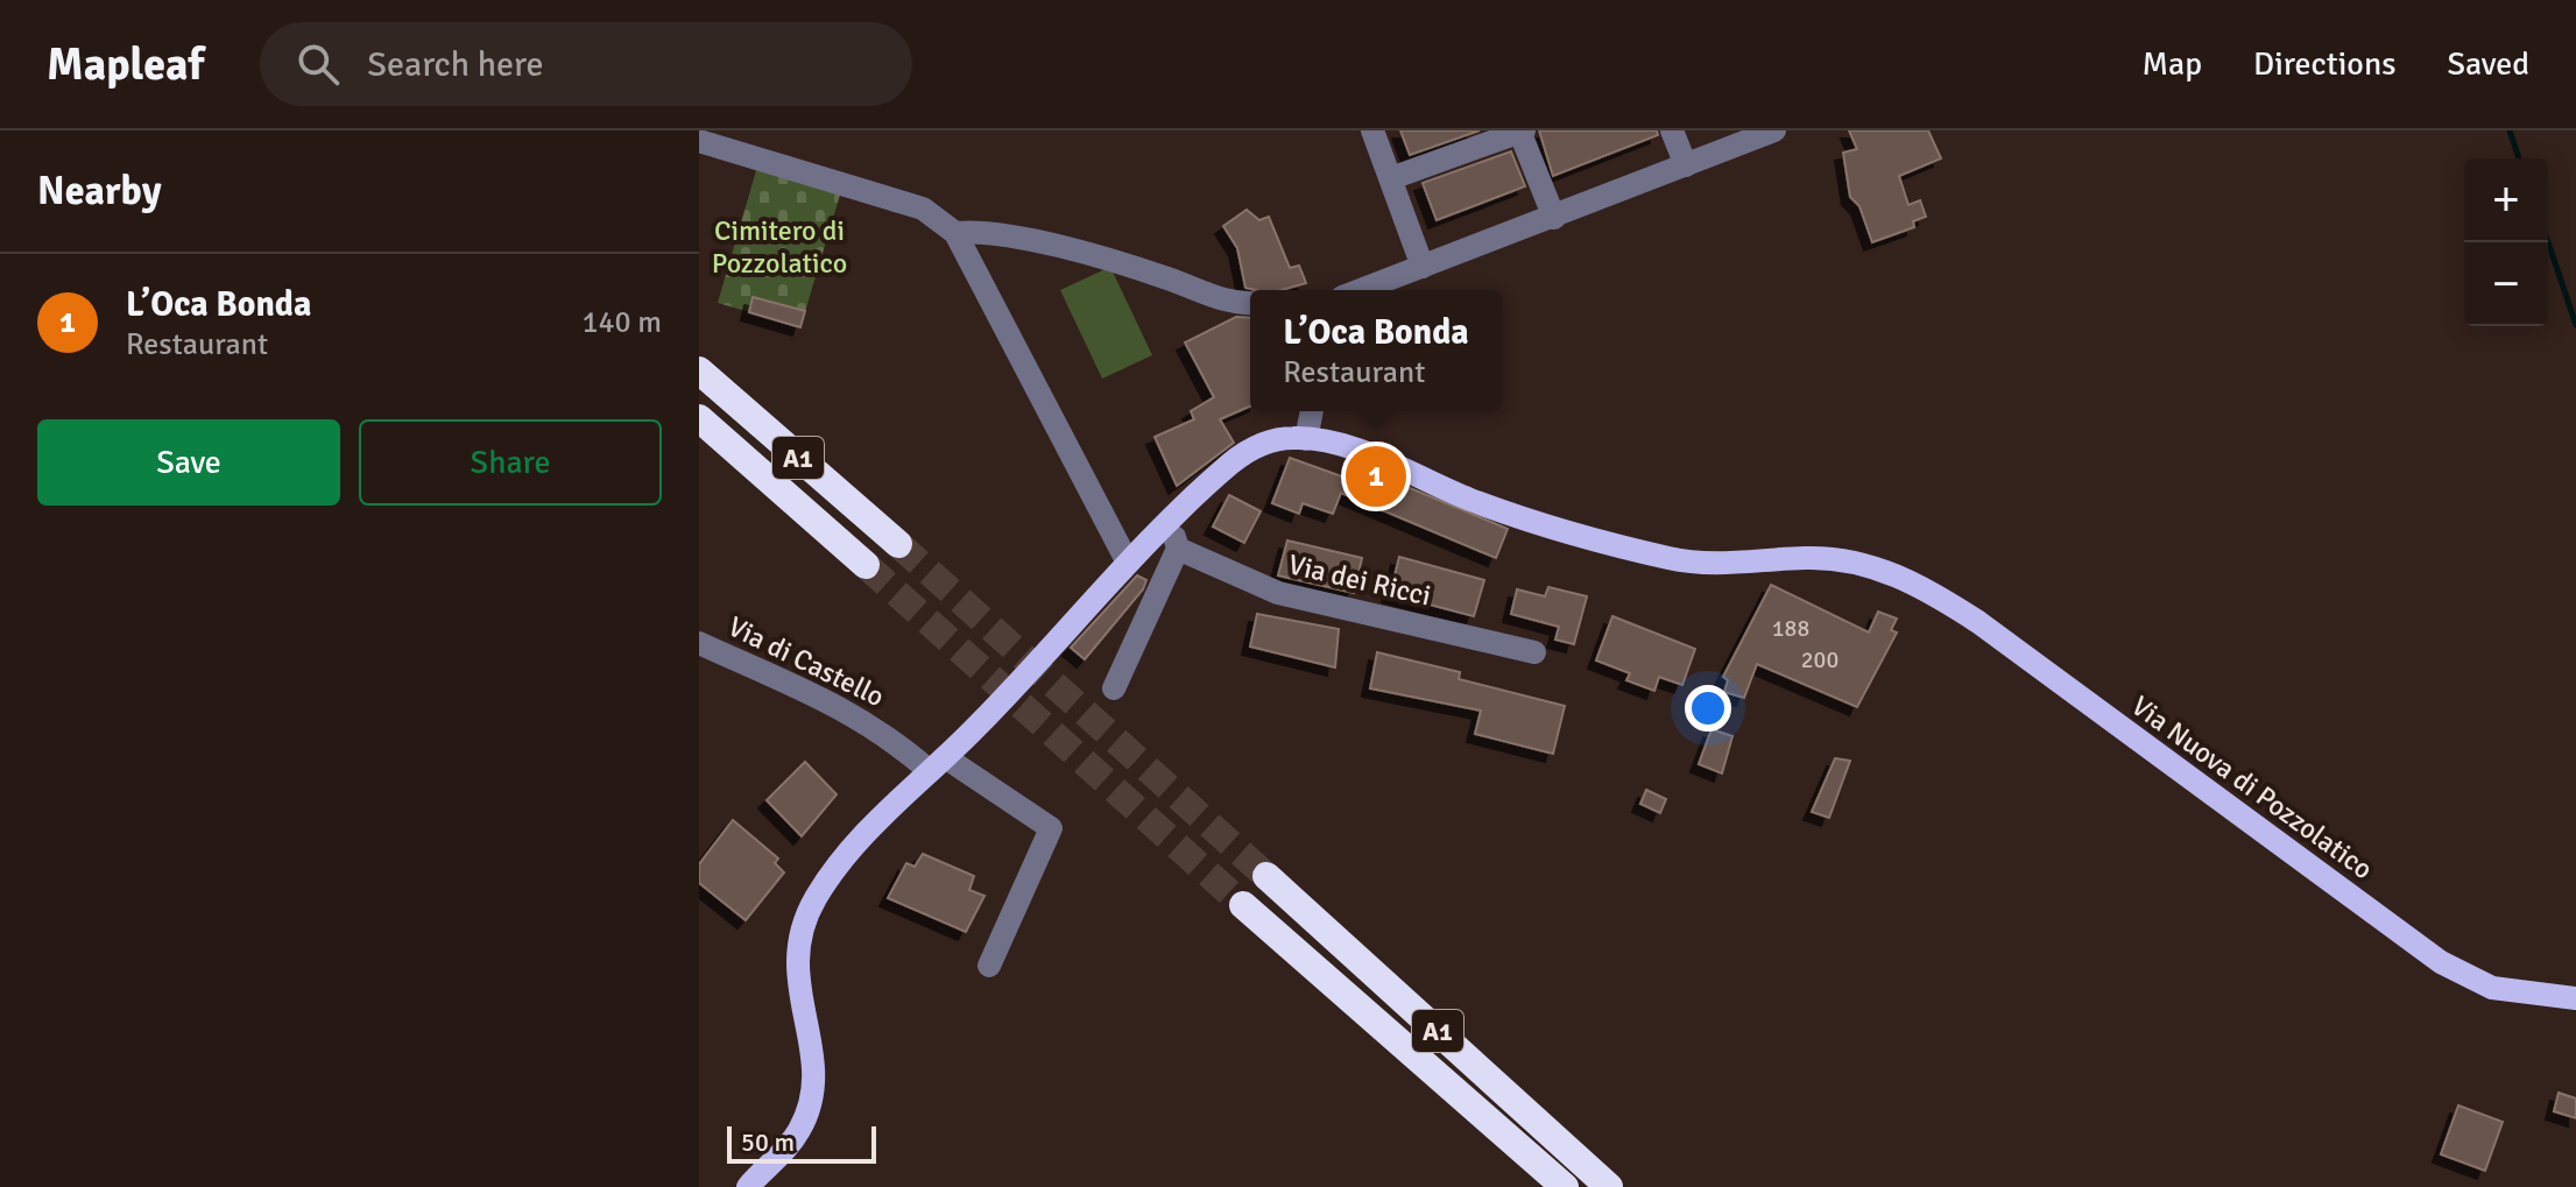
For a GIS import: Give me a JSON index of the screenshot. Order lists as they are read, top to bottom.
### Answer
{
  "streets": {
    "highway": ["A1"],
    "main road": ["Via Nuova di Pozzolatico"],
    "street": ["Via dei Ricci", "Via di Castello"]
  },
  "parks": ["Cimitero di Pozzolatico"],
  "house_numbers": ["188", "200"],
  "scale_bar": "50 m",
  "page": {
    "header": "Mapleaf",
    "search": "Search here",
    "nav": ["Map", "Directions", "Saved"],
    "heading": "Nearby",
    "map_buttons": ["+", "−"],
    "list": [
      {
        "mark": "1",
        "name": "L’Oca Bonda",
        "note": "Restaurant",
        "value": "140 m"
      }
    ],
    "popup": ["L’Oca Bonda", "Restaurant"],
    "buttons": ["Save", "Share"],
    "pins": "1",
    "scale": "50 m"
  }
}
